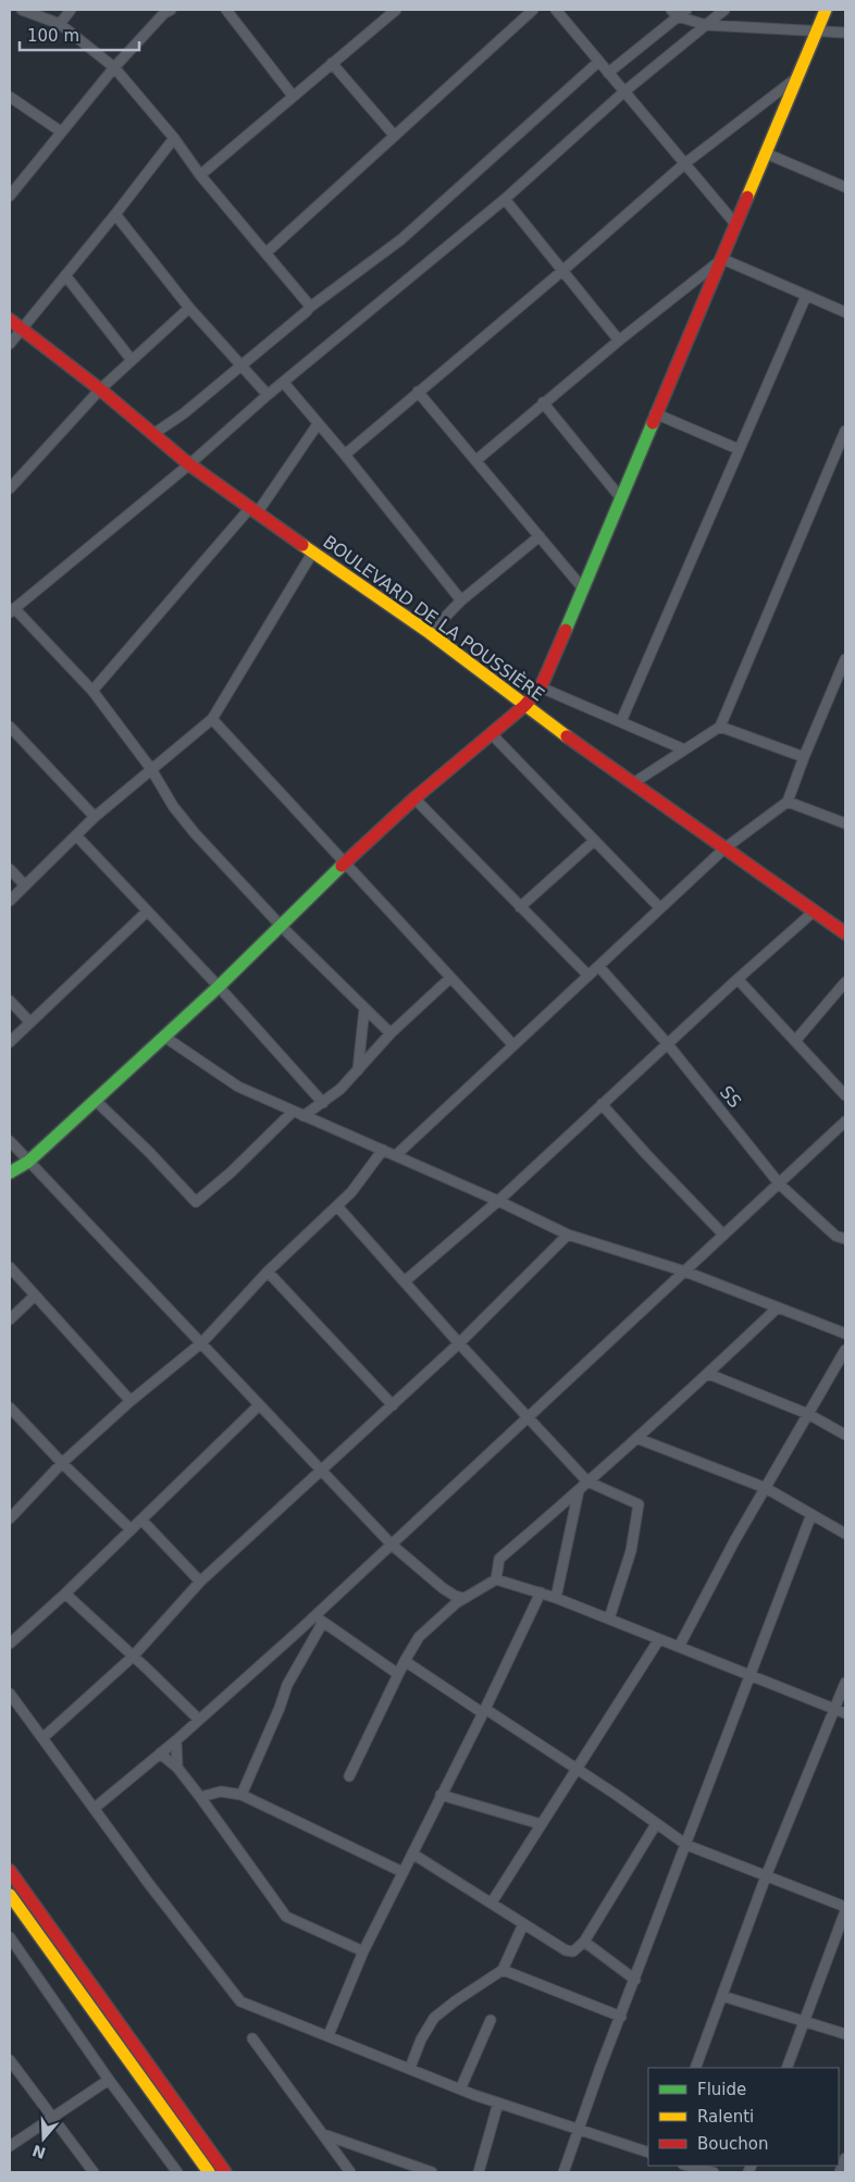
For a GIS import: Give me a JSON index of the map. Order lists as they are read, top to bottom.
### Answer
{
  "streets": {
    "street": ["BOULEVARD DE LA POUSSIÈRE", "SS"]
  },
  "legend": ["Fluide", "Ralenti", "Bouchon"],
  "scale_bar": "100 m",
  "north": "bottom"
}
